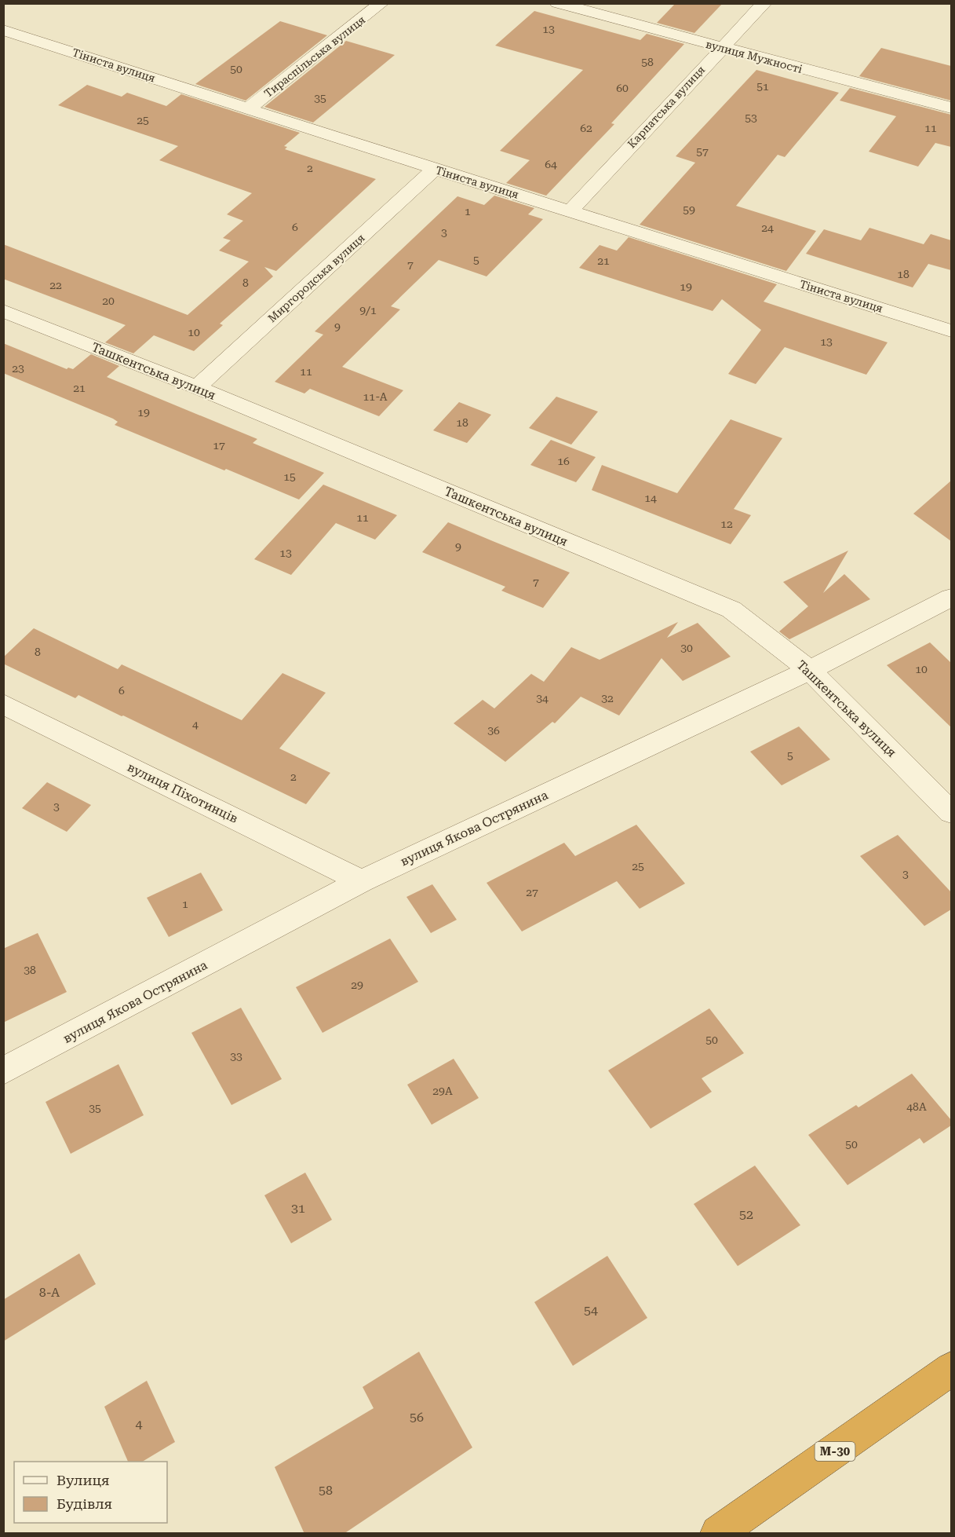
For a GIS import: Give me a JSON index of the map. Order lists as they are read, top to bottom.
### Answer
{
  "streets": {
    "highway": ["М-30"],
    "street": [
      "Тираспільська вулиця",
      "вулиця Мужності",
      "Тіниста вулиця",
      "Карпатська вулиця",
      "Миргородська вулиця",
      "Ташкентська вулиця",
      "вулиця Піхотинців",
      "вулиця Якова Острянина"
    ]
  },
  "crossings": [
    ["Тираспільська вулиця", "Тіниста вулиця"],
    ["вулиця Мужності", "Карпатська вулиця"],
    ["Тіниста вулиця", "Карпатська вулиця"],
    ["Тіниста вулиця", "Миргородська вулиця"],
    ["Миргородська вулиця", "Ташкентська вулиця"],
    ["Ташкентська вулиця", "вулиця Якова Острянина"],
    ["вулиця Піхотинців", "вулиця Якова Острянина"]
  ],
  "house_numbers": [
    "13",
    "58",
    "50",
    "51",
    "60",
    "35",
    "53",
    "25",
    "62",
    "11",
    "57",
    "64",
    "2",
    "59",
    "1",
    "6",
    "24",
    "3",
    "5",
    "21",
    "7",
    "18",
    "8",
    "22",
    "19",
    "20",
    "9/1",
    "9",
    "10",
    "13",
    "23",
    "11",
    "21",
    "11-А",
    "19",
    "18",
    "17",
    "16",
    "15",
    "14",
    "11",
    "12",
    "9",
    "13",
    "7",
    "30",
    "8",
    "10",
    "6",
    "34",
    "32",
    "4",
    "36",
    "5",
    "2",
    "3",
    "25",
    "3",
    "27",
    "1",
    "38",
    "29",
    "50",
    "33",
    "29А",
    "48А",
    "35",
    "50",
    "31",
    "52",
    "8-А",
    "54",
    "56",
    "4",
    "58"
  ],
  "legend": ["Вулиця", "Будівля"]
}
